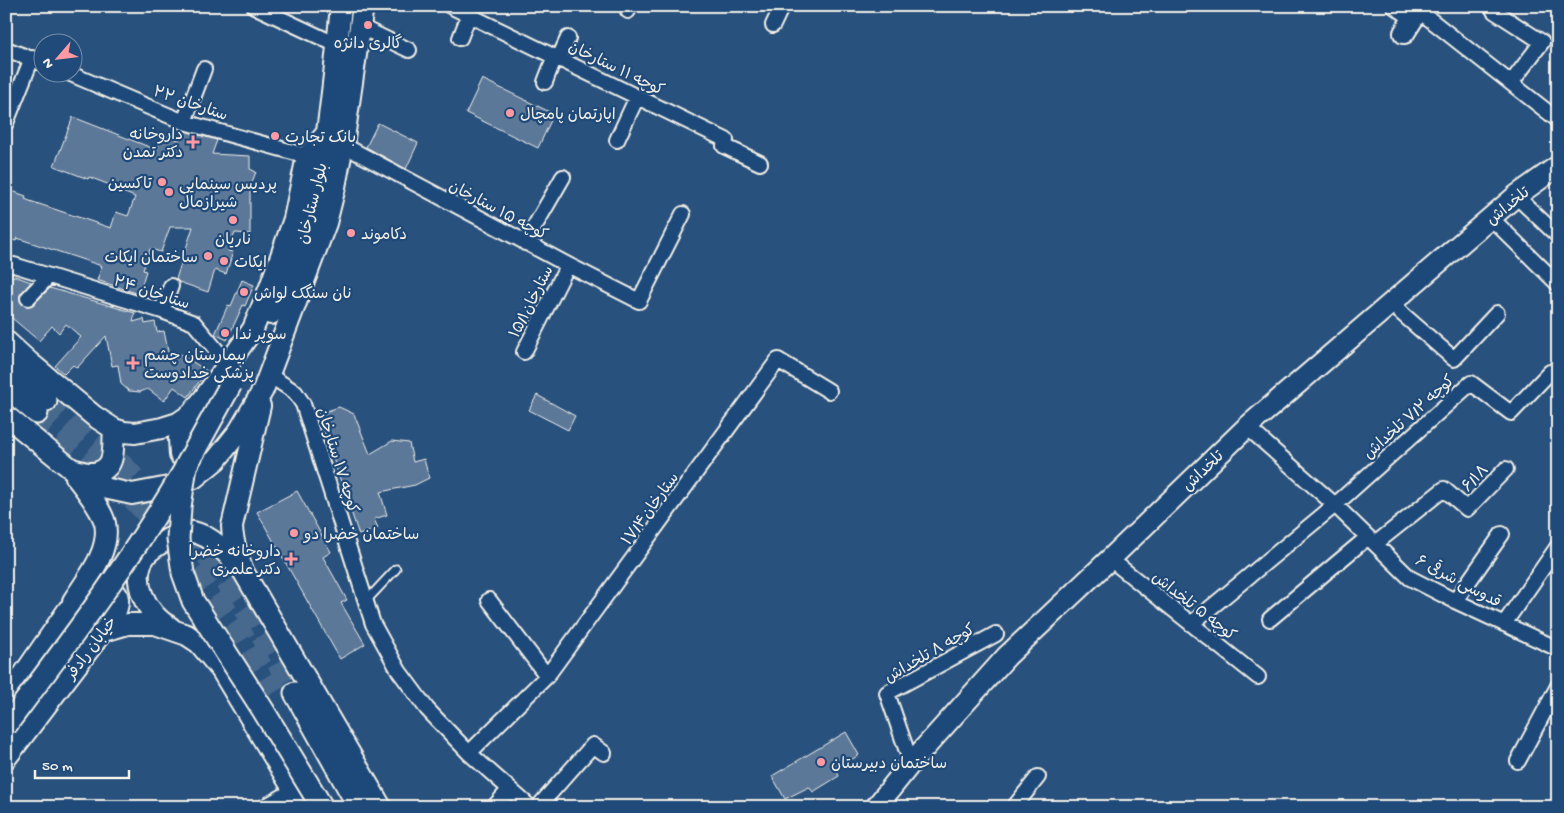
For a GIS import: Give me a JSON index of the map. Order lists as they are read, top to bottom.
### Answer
{
  "streets": {
    "main road": ["بلوار ستارخان", "تلخداش", "خیابان رادفر"],
    "street": [
      "کوچه ۱۱ ستارخان",
      "۲۲ ستارخان",
      "کوچه ۱۵ ستارخان",
      "۲۴ ستارخان",
      "ستارخان۱۵/۱",
      "کوچه ۷/۲ تلخداش",
      "کوچه ۱۷ ستارخان",
      "۶/۱۸",
      "ستارخان۱۷/۴",
      "قدوسی شرقی ۶",
      "کوچه ۵ تلخداش",
      "کوچه ۸ تلخداش"
    ]
  },
  "crossings": [
    ["بلوار ستارخان", "کوچه ۱۵ ستارخان"],
    ["بلوار ستارخان", "کوچه ۱۷ ستارخان"],
    ["تلخداش", "قدوسی شرقی ۶"],
    ["تلخداش", "کوچه ۵ تلخداش"],
    ["تلخداش", "کوچه ۸ تلخداش"],
    ["کوچه ۱۵ ستارخان", "ستارخان۱۵/۱"],
    ["کوچه ۷/۲ تلخداش", "قدوسی شرقی ۶"],
    ["کوچه ۱۷ ستارخان", "ستارخان۱۷/۴"],
    ["۶/۱۸", "قدوسی شرقی ۶"]
  ],
  "places": {
    "other": [
      "گالری دانژه",
      "اپارتمان پامچال",
      "بانک تجارت",
      "تاکسین",
      "پردیس سینمایی شیرازمال",
      "ناریان",
      "دکاموند",
      "ساختمان ایکات",
      "ايكات",
      "نان سنگک لواش",
      "سوپر ندا",
      "ساختمان خضرا دو",
      "ساختمان دبیرستان"
    ],
    "health": ["داروخانه دکتر تمدن", "بیمارستان چشم پزشکی خدادوست", "داروخانه خضرا دکتر علمری"]
  },
  "scale_bar": "50 m",
  "north": "bottom left"
}
